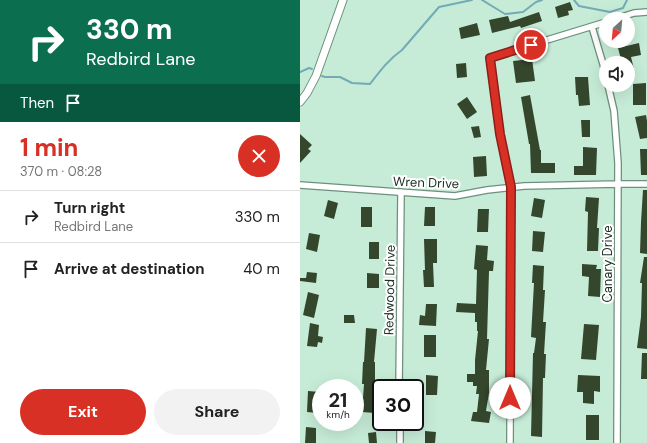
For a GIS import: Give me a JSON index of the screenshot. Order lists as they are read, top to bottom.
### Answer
{
  "streets": {
    "street": ["Wren Drive", "Canary Drive", "Redwood Drive"]
  },
  "crossings": [
    ["Wren Drive", "Canary Drive"],
    ["Wren Drive", "Redwood Drive"]
  ],
  "north": "bottom left",
  "page": {
    "turn": ["330 m", "Redbird Lane"],
    "then": "Then",
    "heading": ["1 min", "370 m · 08:28"],
    "list": [
      {
        "name": "Turn right",
        "note": "Redbird Lane",
        "value": "330 m"
      },
      {
        "name": "Arrive at destination",
        "value": "40 m"
      }
    ],
    "speed": "21 km/h",
    "limit": "30",
    "buttons": ["Exit", "Share"]
  }
}
